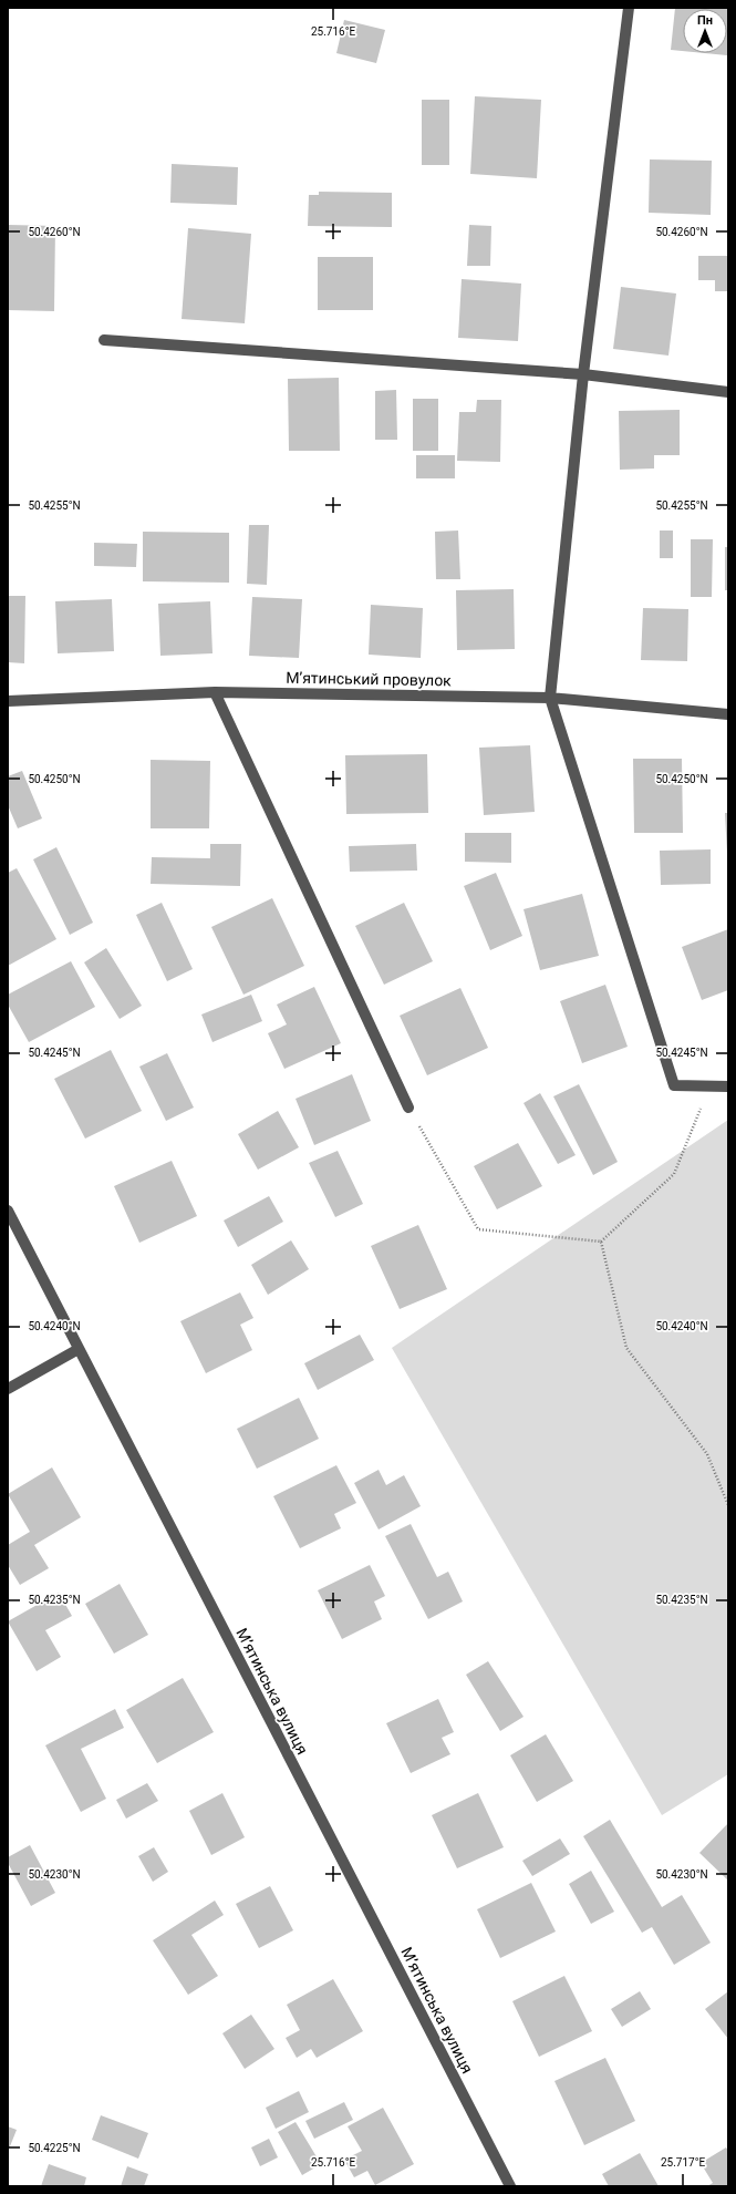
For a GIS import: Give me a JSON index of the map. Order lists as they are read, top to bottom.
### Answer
{
  "streets": {
    "street": ["Мʼятинський провулок", "Мʼятинська вулиця"]
  },
  "north": "top",
  "coordinates": [
    "25.716°E",
    "50.4260°N",
    "50.4255°N",
    "50.4250°N",
    "50.4245°N",
    "50.4240°N",
    "50.4235°N",
    "50.4230°N",
    "50.4225°N",
    "25.717°E"
  ]
}
